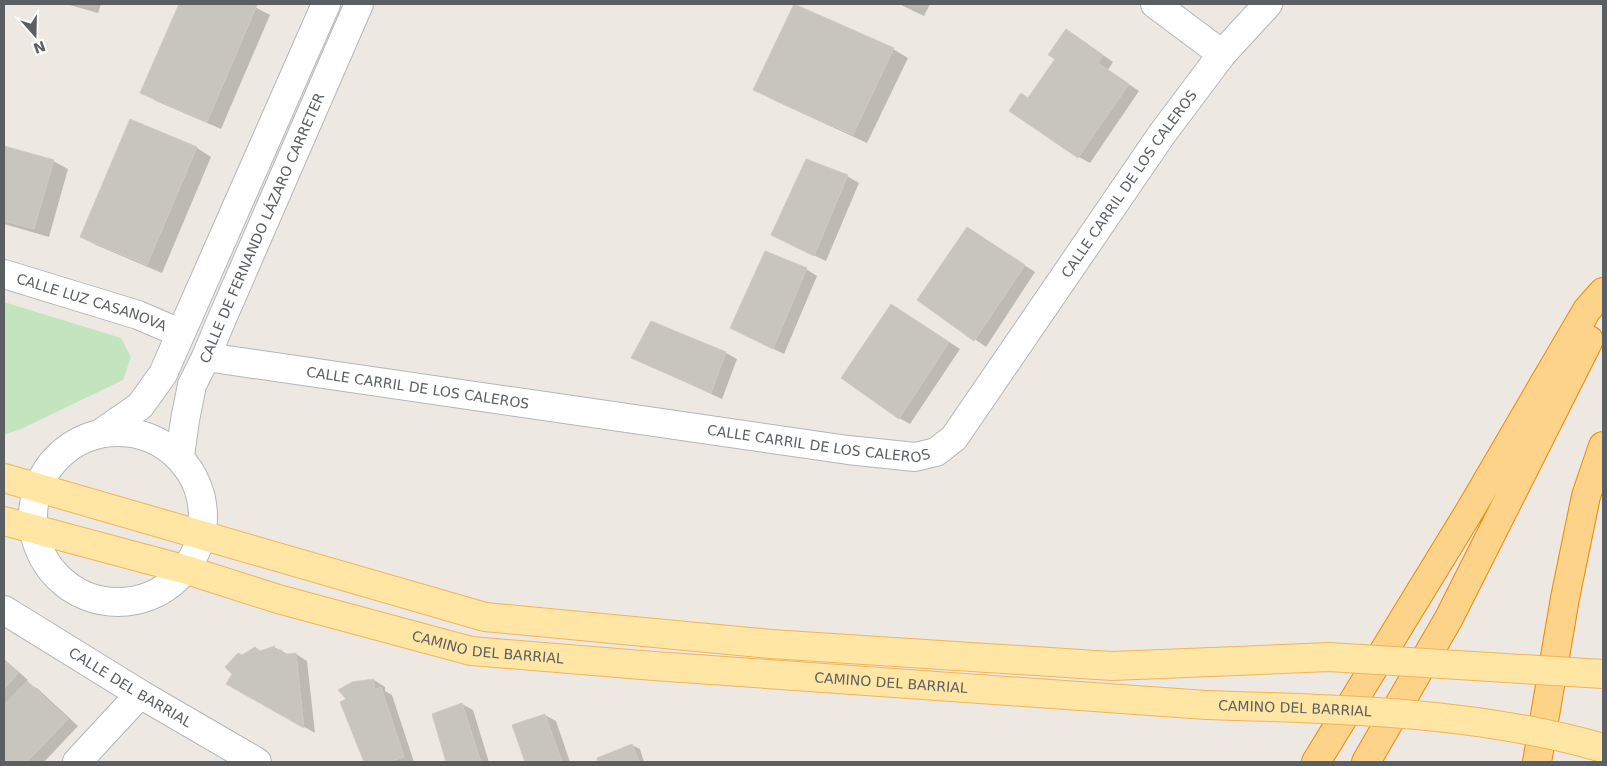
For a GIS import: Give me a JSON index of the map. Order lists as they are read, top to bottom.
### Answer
{
  "streets": {
    "main road": ["CAMINO DEL BARRIAL"],
    "street": [
      "CALLE CARRIL DE LOS CALEROS",
      "CALLE DE FERNANDO LÁZARO CARRETER",
      "CALLE LUZ CASANOVA",
      "CALLE DEL BARRIAL"
    ]
  },
  "crossings": [
    ["CALLE CARRIL DE LOS CALEROS", "CALLE DE FERNANDO LÁZARO CARRETER"]
  ],
  "north": "bottom"
}
